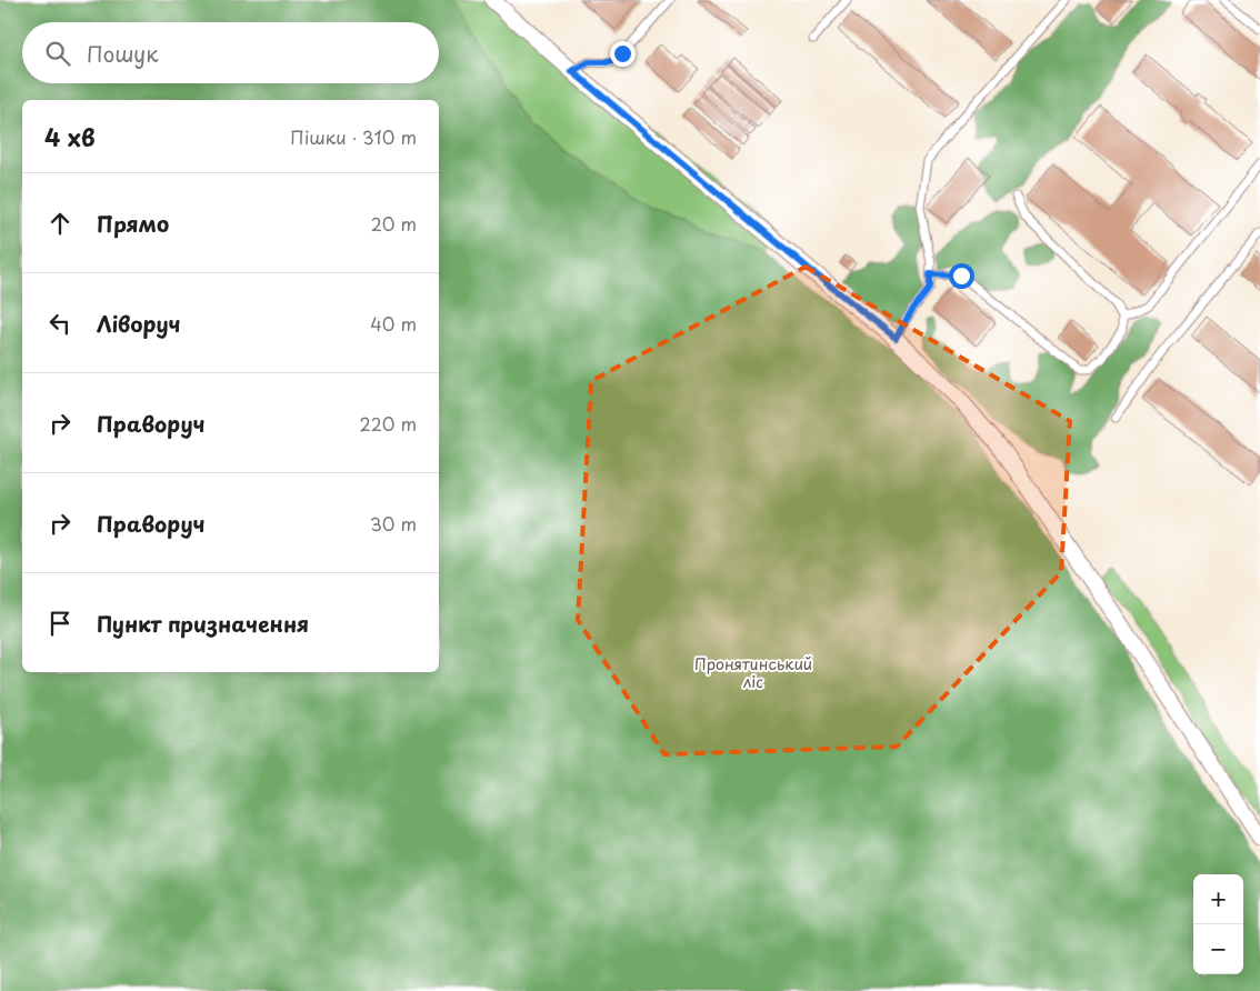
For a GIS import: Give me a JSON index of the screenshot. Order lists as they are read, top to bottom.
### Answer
{
  "parks": ["Пронятинський ліс"],
  "page": {
    "search": "Пошук",
    "heading": ["4 хв", "Пішки · 310 m"],
    "list": [
      ["Прямо", "20 m"],
      ["Ліворуч", "40 m"],
      ["Праворуч", "220 m"],
      ["Праворуч", "30 m"],
      "Пункт призначення"
    ],
    "map_buttons": ["+", "−"]
  }
}
